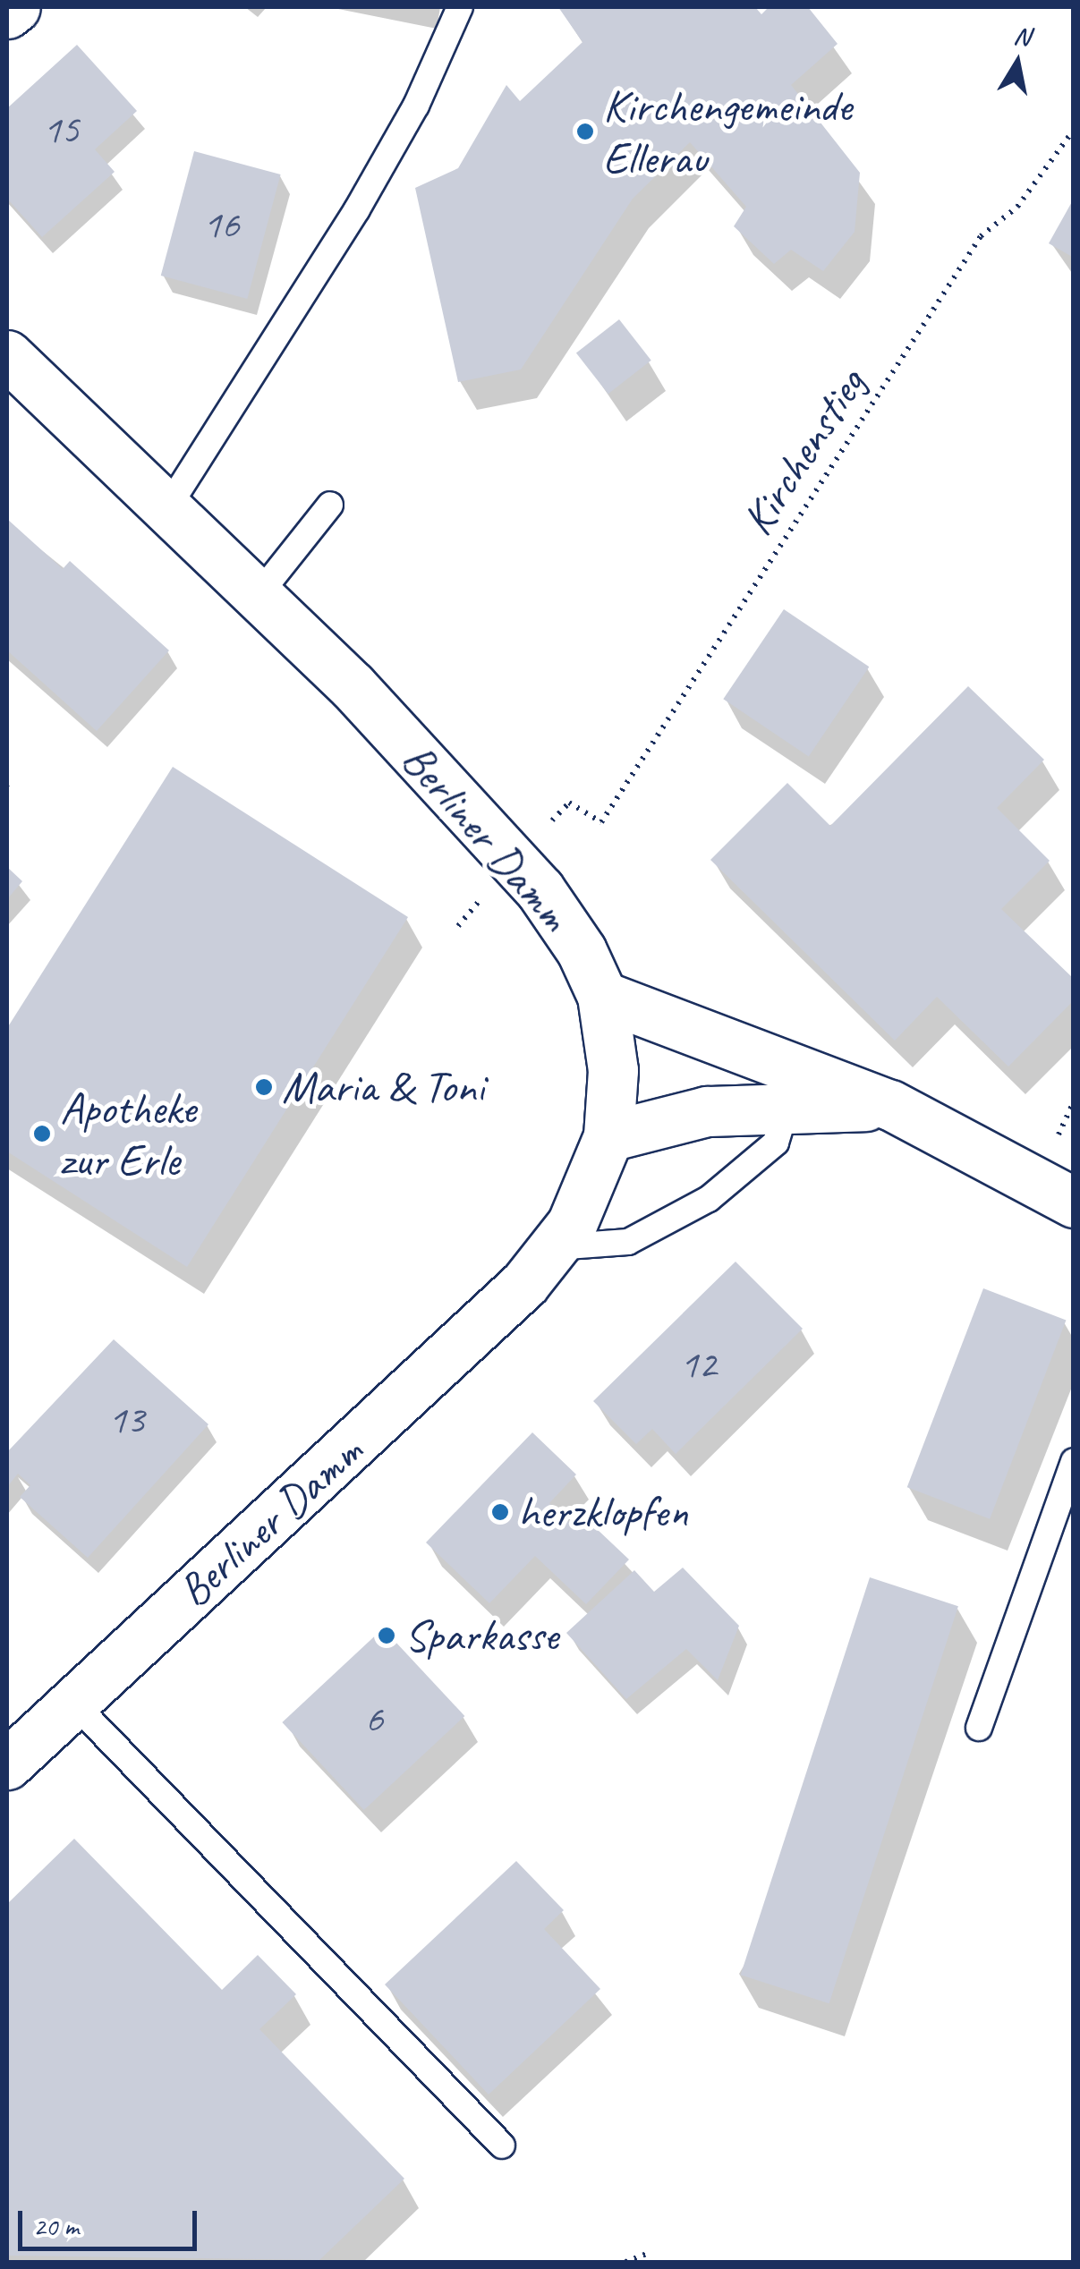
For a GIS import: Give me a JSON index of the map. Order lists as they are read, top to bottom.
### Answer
{
  "streets": {
    "main road": ["Berliner Damm"],
    "path": ["Kirchenstieg"]
  },
  "places": [
    "Kirchengemeinde Ellerau",
    "Maria & Toni",
    "Apotheke zur Erle",
    "herzklopfen",
    "Sparkasse"
  ],
  "house_numbers": [
    "15",
    "16",
    "12",
    "13",
    "6"
  ],
  "scale_bar": "20 m",
  "north": "top"
}
